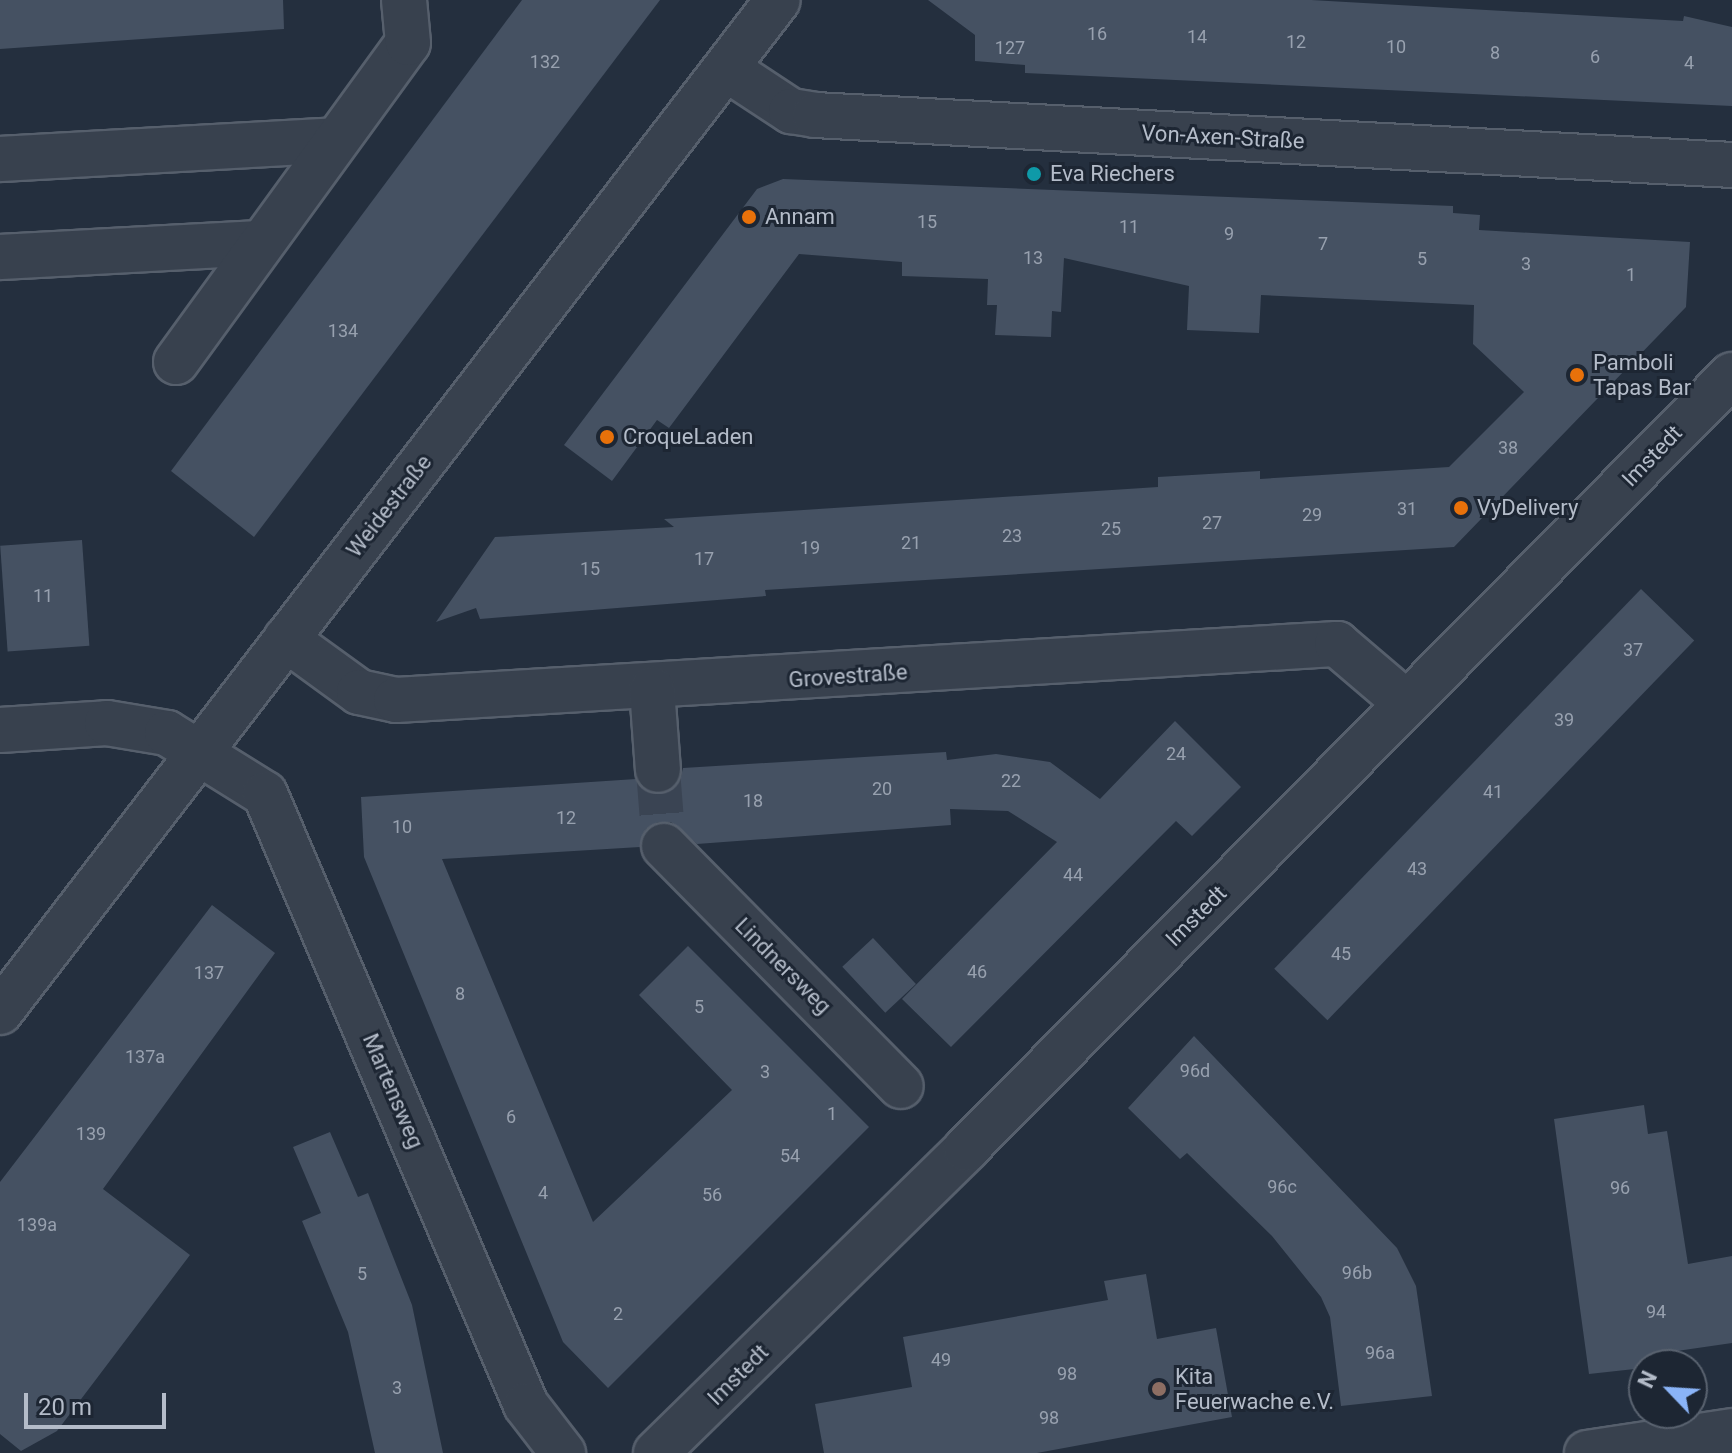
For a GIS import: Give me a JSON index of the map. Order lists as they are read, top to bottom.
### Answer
{
  "streets": {
    "street": [
      "Von-Axen-Straße",
      "Imstedt",
      "Weidestraße",
      "Grovestraße",
      "Lindnersweg",
      "Martensweg"
    ]
  },
  "crossings": [
    ["Von-Axen-Straße", "Weidestraße"],
    ["Imstedt", "Grovestraße"],
    ["Weidestraße", "Grovestraße"],
    ["Weidestraße", "Martensweg"]
  ],
  "places": [
    "Eva Riechers",
    "Annam",
    "Pamboli Tapas Bar",
    "CroqueLaden",
    "VyDelivery",
    "Kita Feuerwache e.V."
  ],
  "house_numbers": [
    "16",
    "14",
    "12",
    "10",
    "127",
    "8",
    "6",
    "132",
    "4",
    "15",
    "11",
    "9",
    "7",
    "13",
    "5",
    "3",
    "1",
    "134",
    "38",
    "31",
    "29",
    "27",
    "25",
    "23",
    "21",
    "19",
    "17",
    "15",
    "11",
    "37",
    "39",
    "24",
    "22",
    "20",
    "41",
    "18",
    "12",
    "10",
    "43",
    "44",
    "45",
    "46",
    "137",
    "8",
    "5",
    "137a",
    "96d",
    "3",
    "1",
    "6",
    "139",
    "54",
    "96c",
    "96",
    "4",
    "56",
    "139a",
    "96b",
    "5",
    "94",
    "2",
    "96a",
    "49",
    "98",
    "3",
    "98"
  ],
  "scale_bar": "20 m",
  "north": "top left"
}
